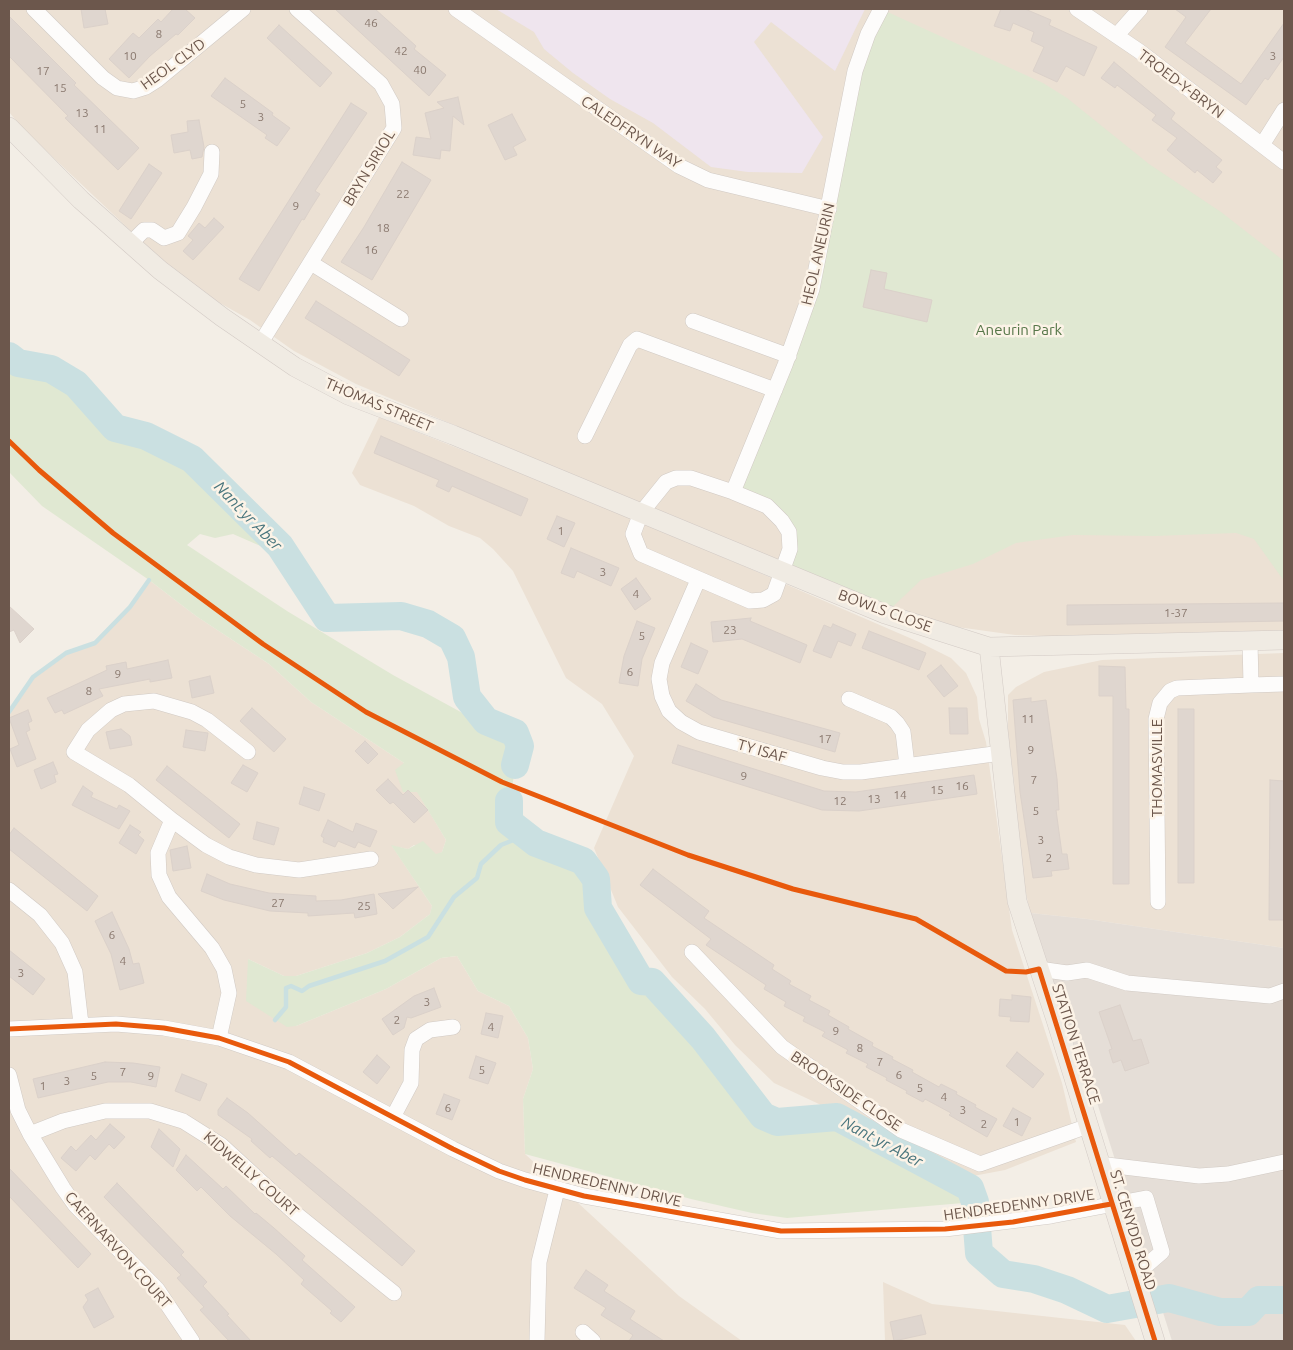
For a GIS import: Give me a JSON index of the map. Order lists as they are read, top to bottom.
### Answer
{
  "streets": {
    "main road": [
      "THOMAS STREET",
      "BOWLS CLOSE",
      "STATION TERRACE",
      "ST. CENYDD ROAD"
    ],
    "street": [
      "HEOL CLYD",
      "TROED-Y-BRYN",
      "CALEDFRYN WAY",
      "BRYN SIRIOL",
      "HEOL ANEURIN",
      "TY ISAF",
      "THOMASVILLE",
      "BROOKSIDE CLOSE",
      "KIDWELLY COURT",
      "HENDREDENNY DRIVE",
      "CAERNARVON COURT"
    ]
  },
  "crossings": [
    ["CALEDFRYN WAY", "HEOL ANEURIN"],
    ["BRYN SIRIOL", "THOMAS STREET"],
    ["THOMAS STREET", "BOWLS CLOSE"],
    ["BOWLS CLOSE", "STATION TERRACE"],
    ["TY ISAF", "STATION TERRACE"],
    ["STATION TERRACE", "BROOKSIDE CLOSE"],
    ["STATION TERRACE", "ST. CENYDD ROAD"],
    ["BROOKSIDE CLOSE", "ST. CENYDD ROAD"],
    ["KIDWELLY COURT", "CAERNARVON COURT"],
    ["HENDREDENNY DRIVE", "ST. CENYDD ROAD"]
  ],
  "water": ["Nant yr Aber"],
  "parks": ["Aneurin Park"],
  "house_numbers": [
    "46",
    "8",
    "42",
    "10",
    "3",
    "40",
    "17",
    "15",
    "5",
    "13",
    "3",
    "11",
    "22",
    "9",
    "18",
    "16",
    "1",
    "3",
    "4",
    "1-37",
    "23",
    "5",
    "6",
    "9",
    "8",
    "11",
    "17",
    "9",
    "9",
    "7",
    "16",
    "15",
    "14",
    "13",
    "12",
    "5",
    "3",
    "2",
    "27",
    "25",
    "6",
    "4",
    "3",
    "3",
    "2",
    "4",
    "9",
    "8",
    "7",
    "5",
    "7",
    "6",
    "5",
    "9",
    "3",
    "1",
    "5",
    "4",
    "6",
    "3",
    "1",
    "2"
  ]
}
